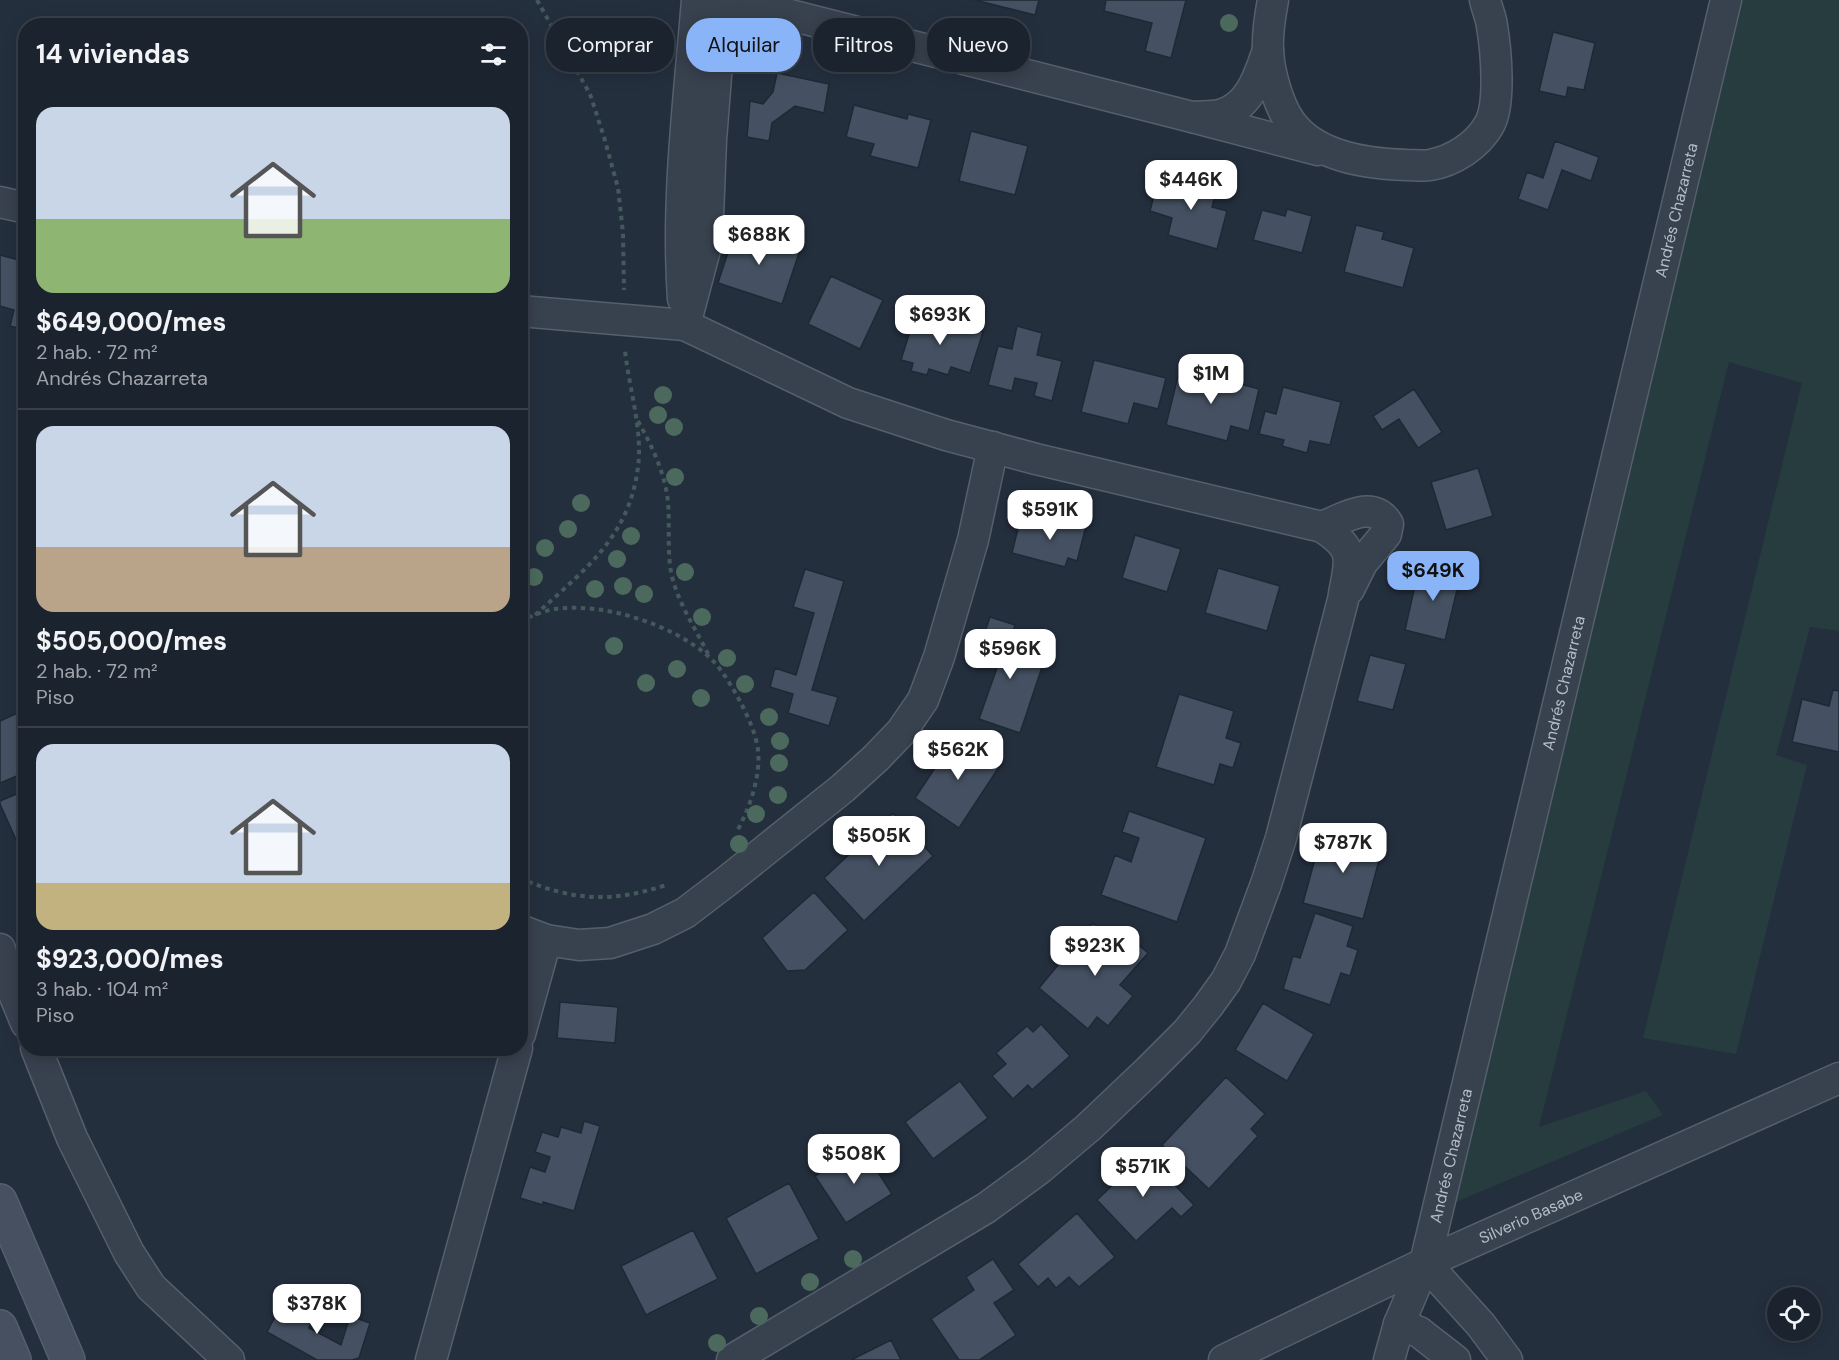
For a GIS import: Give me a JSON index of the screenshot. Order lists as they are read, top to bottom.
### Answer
{
  "streets": {
    "street": ["Andrés Chazarreta", "Silverio Basabe"]
  },
  "crossings": [
    ["Andrés Chazarreta", "Silverio Basabe"]
  ],
  "page": {
    "chip": [
      "Comprar",
      "Alquilar",
      "Filtros",
      "Nuevo"
    ],
    "heading": "14 viviendas",
    "list": [
      {
        "name": "$649,000/mes",
        "note": "2 hab. · 72 m² · Andrés Chazarreta"
      },
      {
        "name": "$505,000/mes",
        "note": "2 hab. · 72 m² · Piso"
      },
      {
        "name": "$923,000/mes",
        "note": "3 hab. · 104 m² · Piso"
      }
    ],
    "price": [
      "$446K",
      "$688K",
      "$693K",
      "$1M",
      "$591K",
      "$649K",
      "$596K",
      "$562K",
      "$505K",
      "$787K",
      "$923K",
      "$508K",
      "$571K",
      "$378K"
    ]
  }
}
